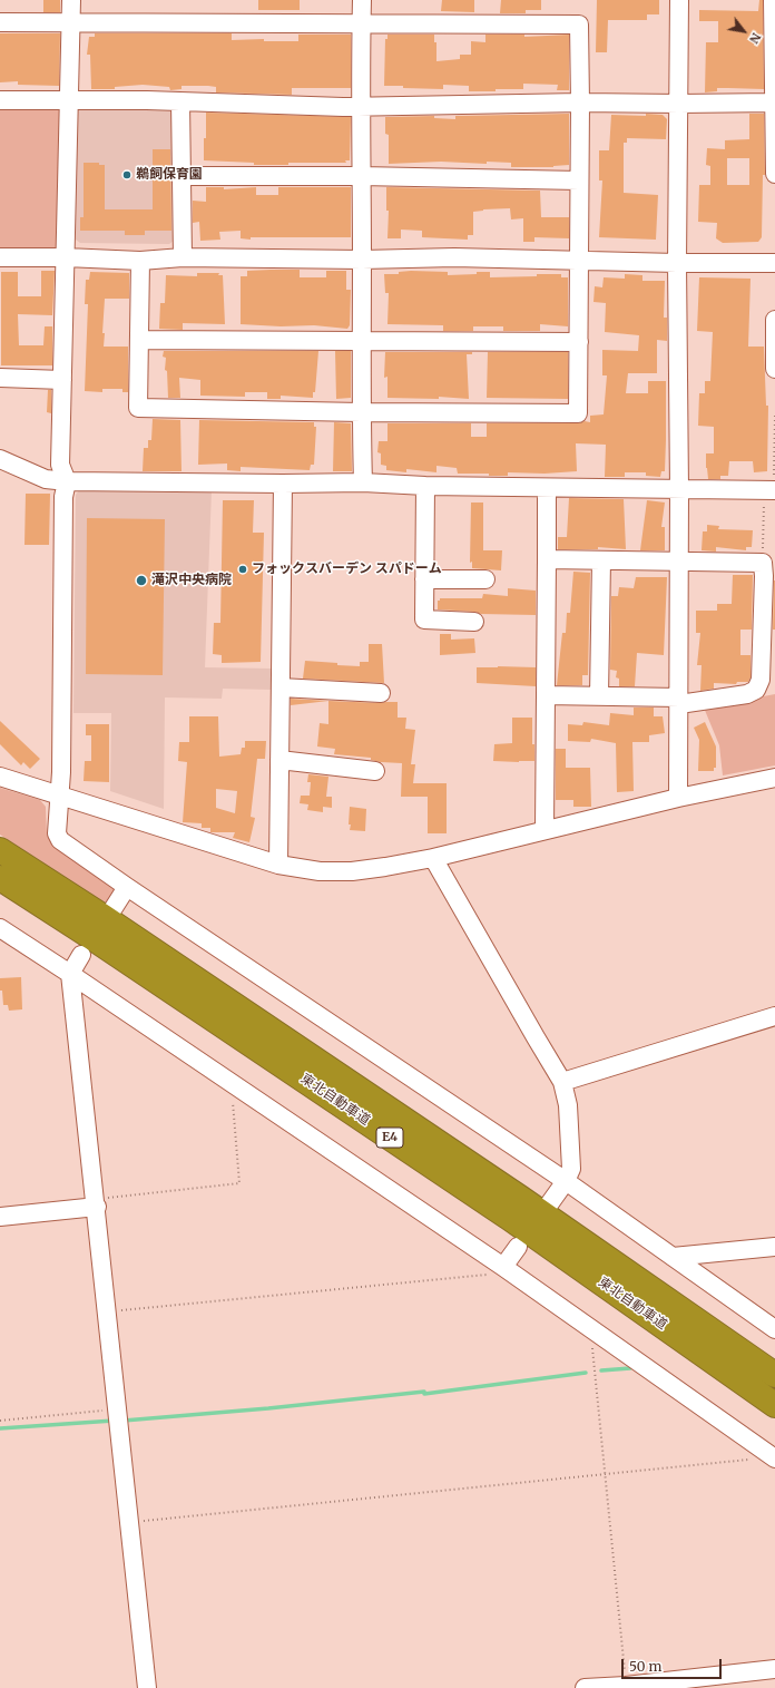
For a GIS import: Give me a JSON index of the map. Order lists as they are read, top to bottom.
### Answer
{
  "streets": {
    "highway": ["東北自動車道", "E4"]
  },
  "places": ["鵜飼保育園", "フォックスバーデン スパドーム", "滝沢中央病院"],
  "scale_bar": "50 m",
  "north": "bottom right"
}
